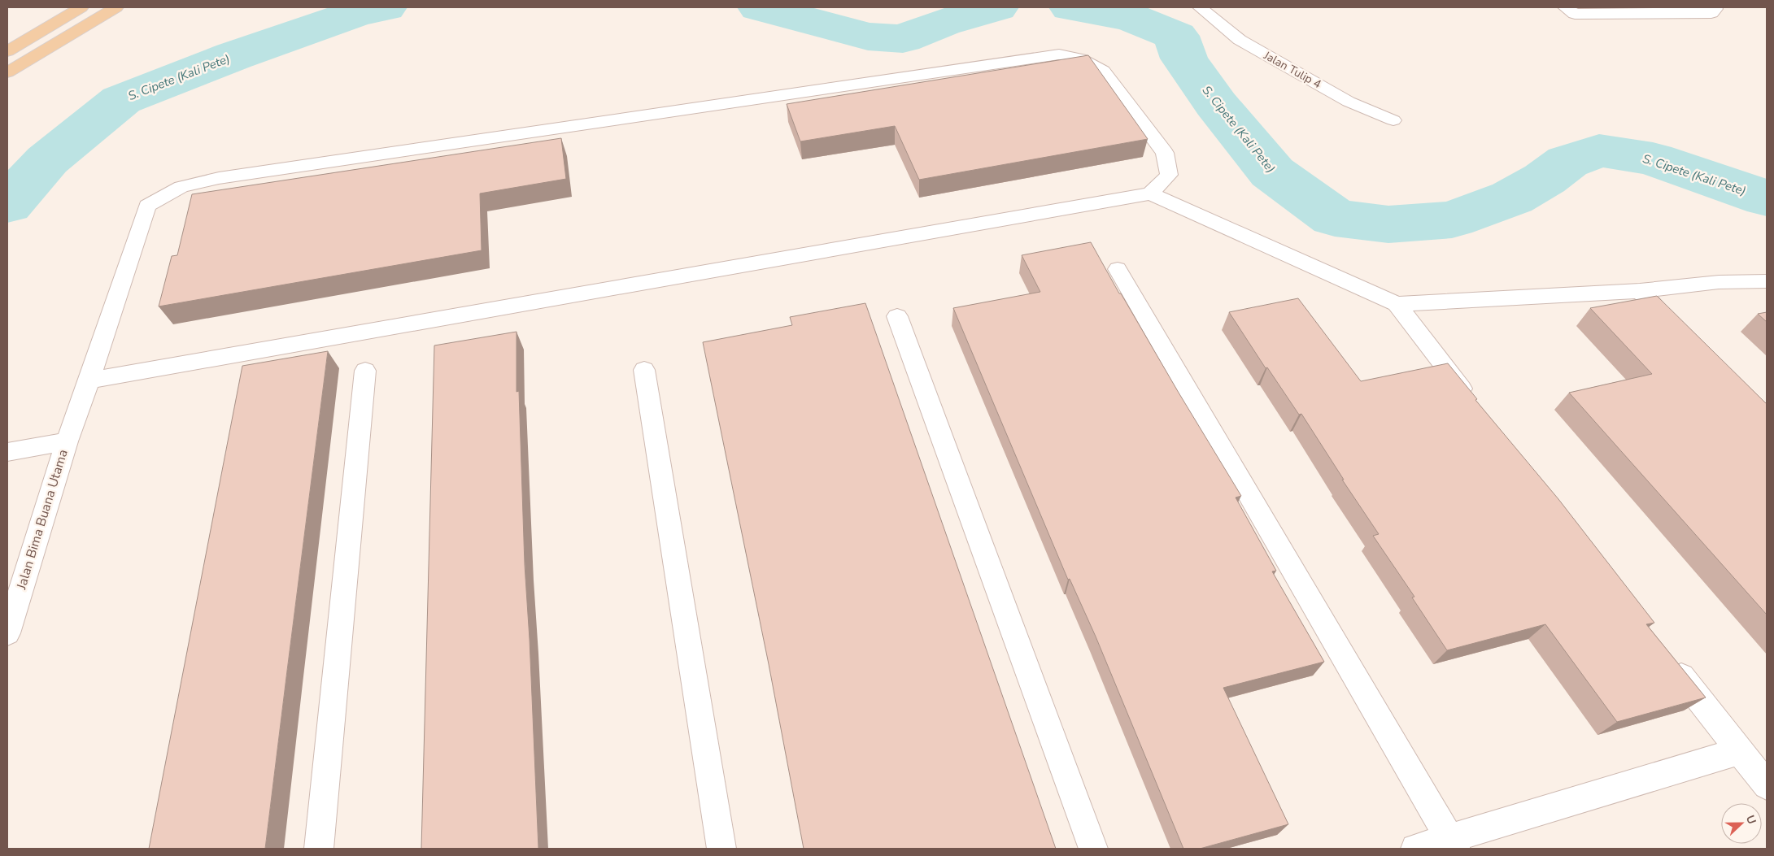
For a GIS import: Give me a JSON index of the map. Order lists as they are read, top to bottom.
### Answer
{
  "streets": {
    "street": ["Jalan Tulip 4", "Jalan Bima Buana Utama"]
  },
  "water": ["S. Cipete (Kali Pete)"],
  "north": "right"
}
